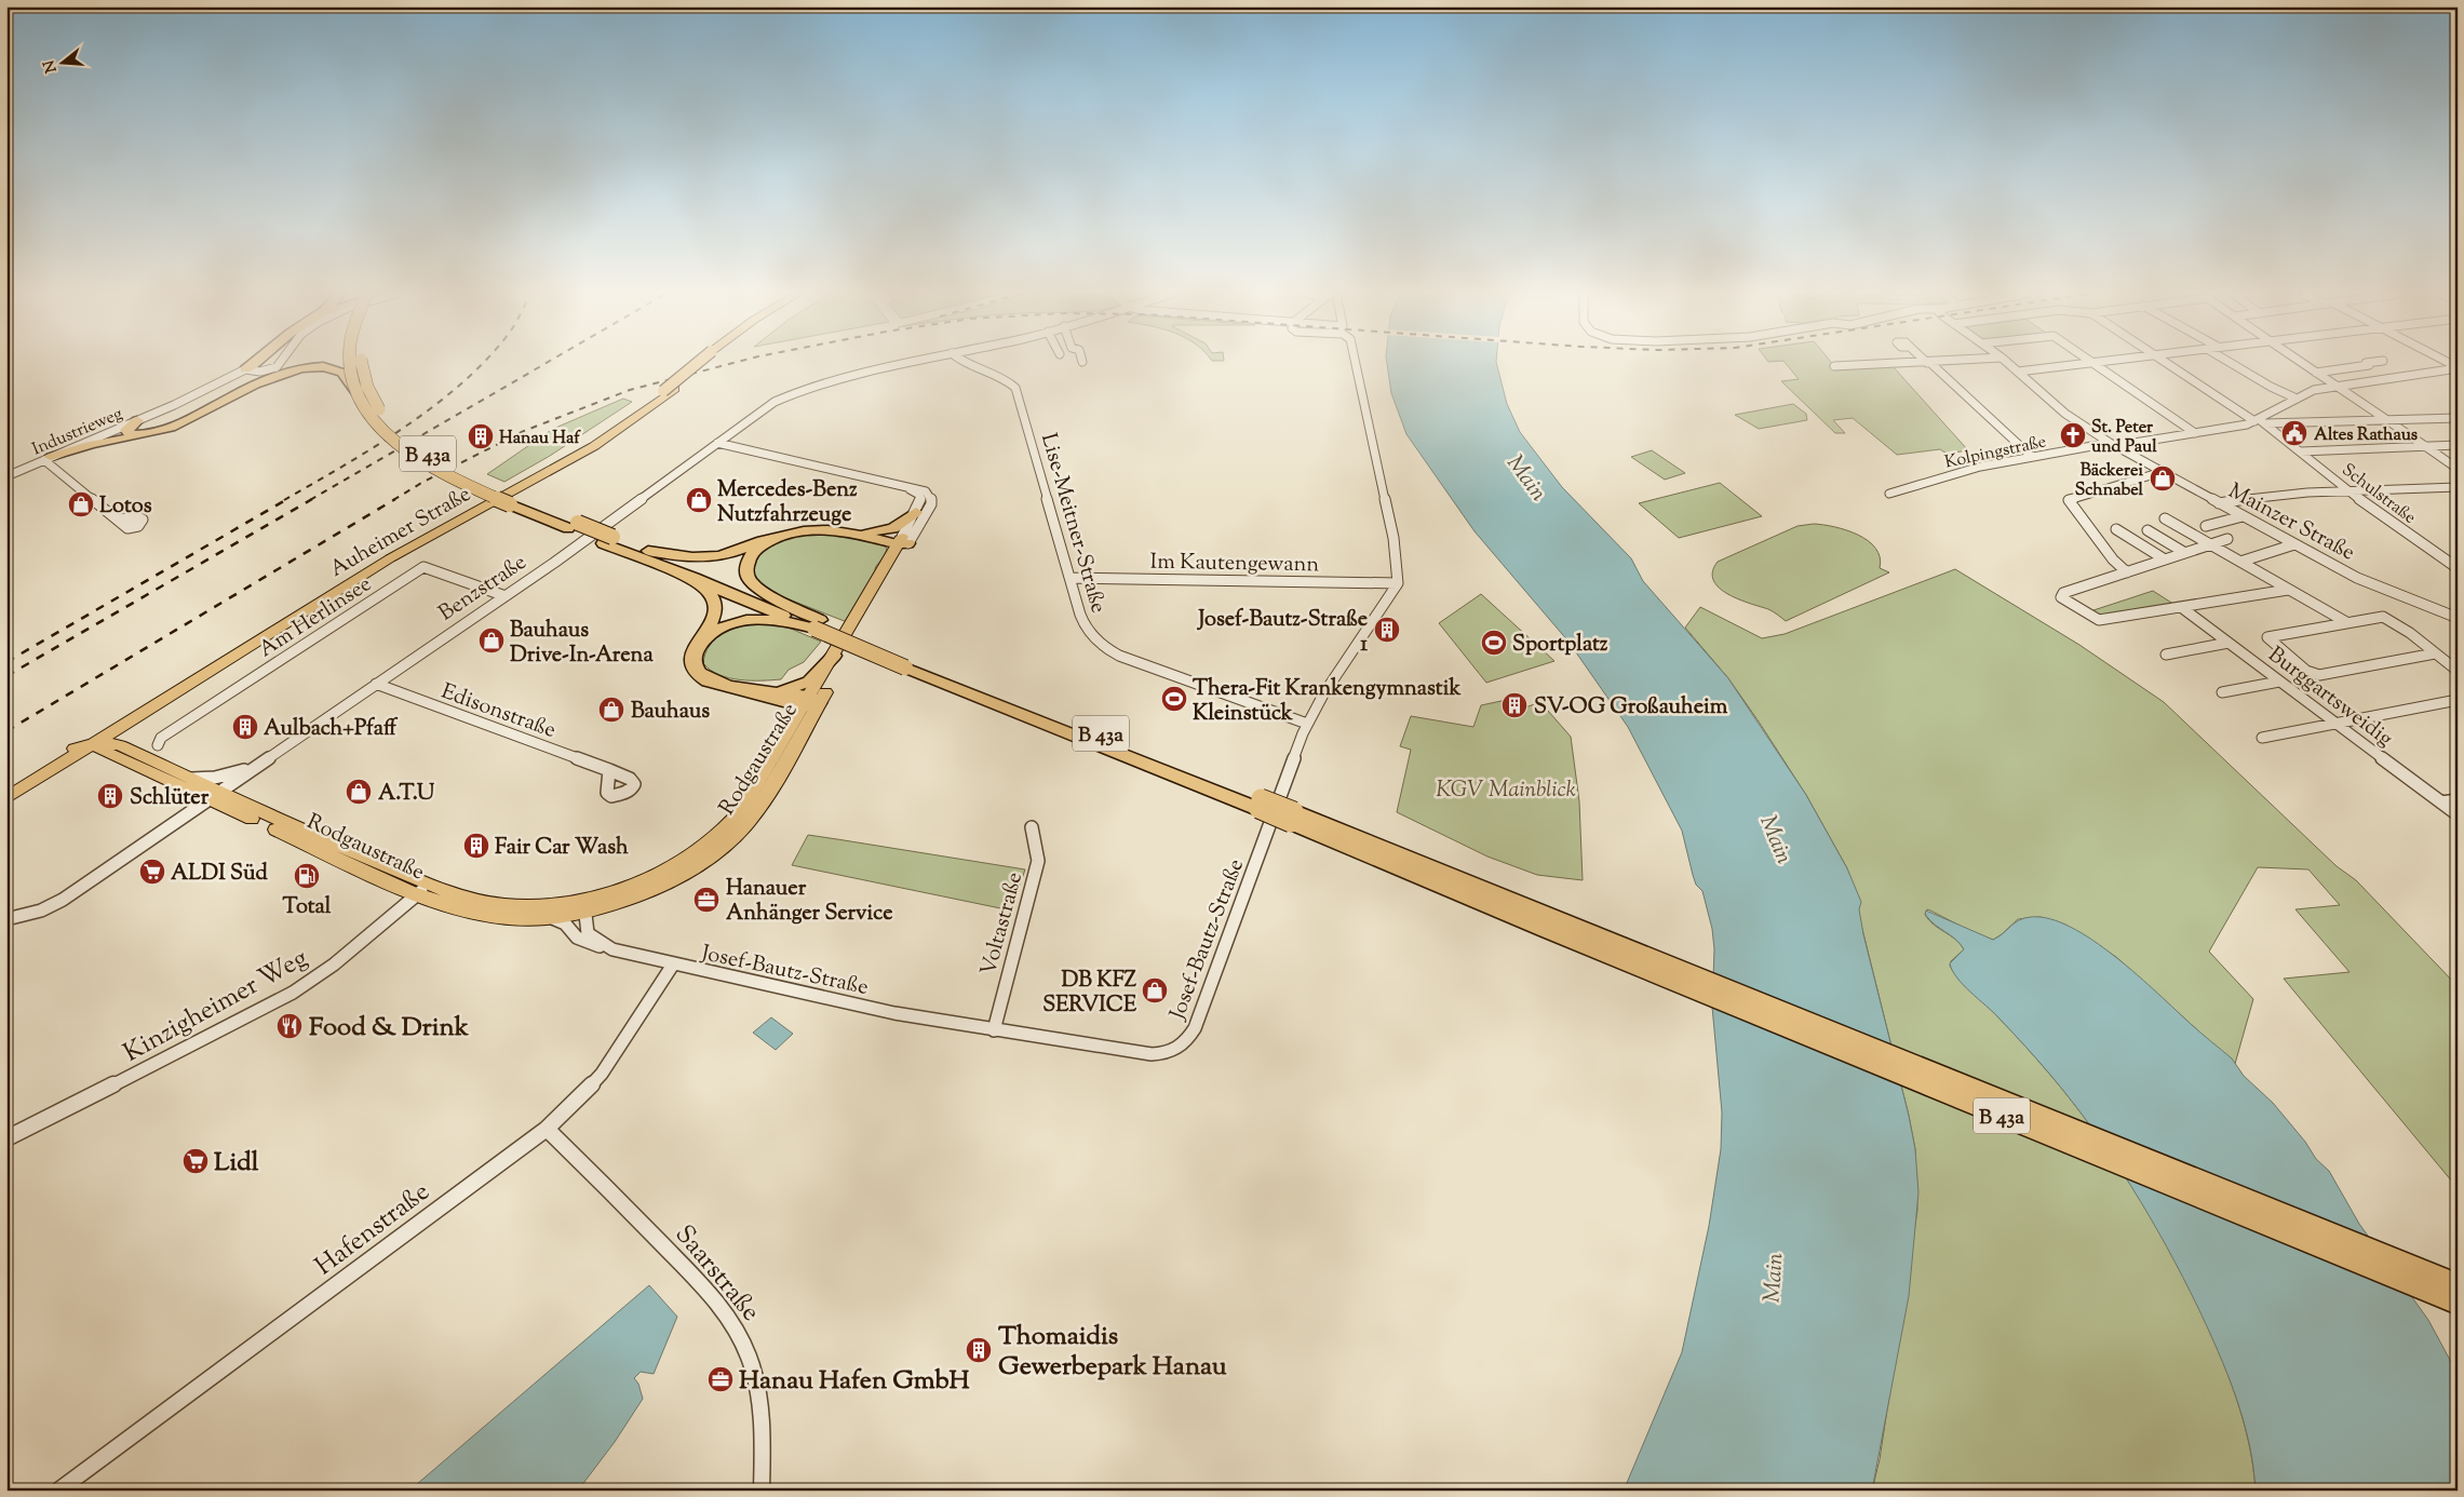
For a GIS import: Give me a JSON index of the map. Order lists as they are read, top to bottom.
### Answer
{
  "streets": {
    "highway": ["B 43a"],
    "main road": ["Auheimer Straße", "Rodgaustraße"],
    "street": [
      "Industrieweg",
      "Kolpingstraße",
      "Schulstraße",
      "Mainzer Straße",
      "Lise-Meitner-Straße",
      "Im Kautengewann",
      "Benzstraße",
      "Am Herlinsee",
      "Burggartsweidig",
      "Edisonstraße",
      "Voltastraße",
      "Josef-Bautz-Straße",
      "Kinzigheimer Weg",
      "Hafenstraße",
      "Saarstraße"
    ]
  },
  "crossings": [
    ["Kolpingstraße", "Schulstraße"],
    ["Kolpingstraße", "Mainzer Straße"],
    ["Lise-Meitner-Straße", "Im Kautengewann"],
    ["Lise-Meitner-Straße", "Josef-Bautz-Straße"],
    ["Auheimer Straße", "Rodgaustraße"],
    ["Im Kautengewann", "Josef-Bautz-Straße"],
    ["Benzstraße", "Am Herlinsee"],
    ["Benzstraße", "Edisonstraße"],
    ["Benzstraße", "Rodgaustraße"],
    ["Rodgaustraße", "Josef-Bautz-Straße"],
    ["Rodgaustraße", "Kinzigheimer Weg"],
    ["Voltastraße", "Josef-Bautz-Straße"],
    ["Josef-Bautz-Straße", "Hafenstraße"],
    ["Hafenstraße", "Saarstraße"]
  ],
  "water": ["Main"],
  "parks": ["KGV Mainblick"],
  "places": {
    "public building": ["Altes Rathaus"],
    "church": ["St. Peter und Paul"],
    "building": [
      "Hanau Haf",
      "Josef-Bautz-Straße 1",
      "SV-OG Großauheim",
      "Aulbach+Pfaff",
      "Schlüter",
      "Fair Car Wash",
      "Thomaidis Gewerbepark Hanau"
    ],
    "shop": [
      "Bäckerei Schnabel",
      "Mercedes-Benz Nutzfahrzeuge",
      "Lotos",
      "Bauhaus Drive-In-Arena",
      "Bauhaus",
      "A.T.U",
      "DB KFZ SERVICE"
    ],
    "sports": ["Sportplatz", "Thera-Fit Krankengymnastik Kleinstück"],
    "supermarket": ["ALDI Süd", "Lidl"],
    "fuel station": ["Total"],
    "office": ["Hanauer Anhänger Service", "Hanau Hafen GmbH"],
    "restaurant": ["Food & Drink"]
  },
  "north": "left"
}
